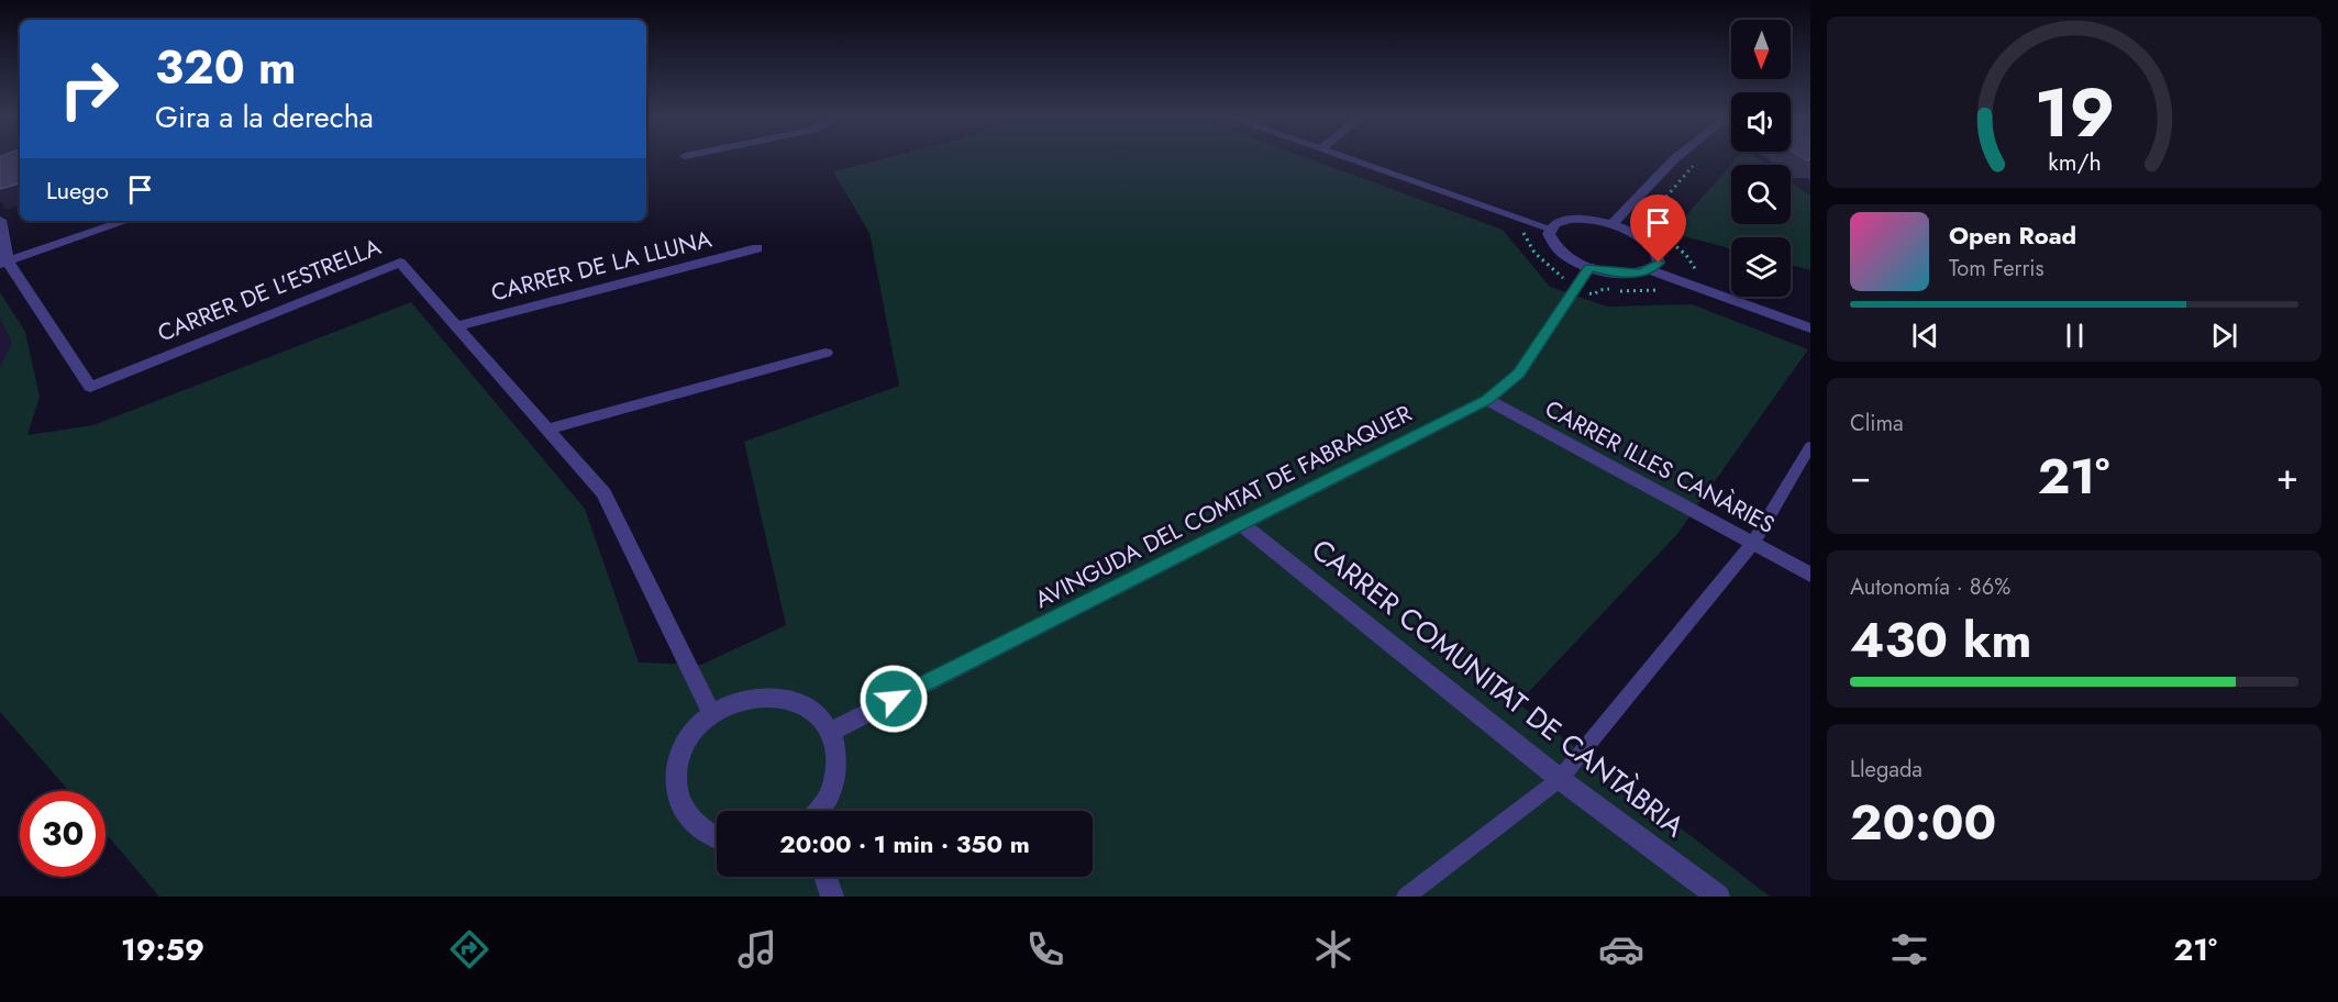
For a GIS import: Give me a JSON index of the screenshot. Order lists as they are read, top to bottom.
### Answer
{
  "streets": {
    "street": [
      "CARRER DE LA LLUNA",
      "CARRER DE L'ESTRELLA",
      "CARRER ILLES CANÀRIES",
      "AVINGUDA DEL COMTAT DE FABRAQUER",
      "CARRER COMUNITAT DE CANTÀBRIA"
    ]
  },
  "crossings": [
    ["CARRER DE LA LLUNA", "CARRER DE L'ESTRELLA"],
    ["CARRER ILLES CANÀRIES", "AVINGUDA DEL COMTAT DE FABRAQUER"],
    ["AVINGUDA DEL COMTAT DE FABRAQUER", "CARRER COMUNITAT DE CANTÀBRIA"]
  ],
  "north": "bottom",
  "page": {
    "turn": ["320 m", "Gira a la derecha"],
    "then": "Luego",
    "song": ["Open Road", "Tom Ferris"],
    "tile": [
      "Clima",
      ["Autonomía · 86%", "430 km"],
      ["Llegada", "20:00"]
    ],
    "heat": ["−", "21°", "+"],
    "limit": "30",
    "trip": "20:00 · 1 min · 350 m",
    "tabs": ["19:59", "21°"],
    "gauge": ["19", "km/h"]
  }
}
